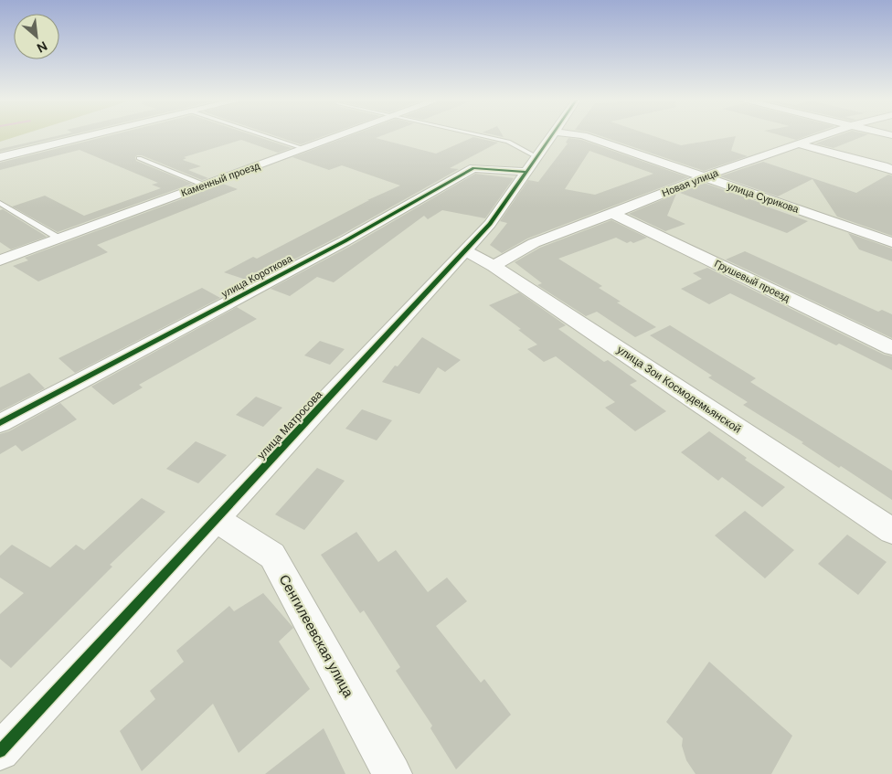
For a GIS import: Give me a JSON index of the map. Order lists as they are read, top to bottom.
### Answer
{
  "streets": {
    "street": [
      "Каменный проезд",
      "Новая улица",
      "улица Сурикова",
      "улица Короткова",
      "Грушевый проезд",
      "улица Зои Космодемьянской",
      "улица Матросова",
      "Сенгилеевская улица"
    ]
  },
  "crossings": [
    ["Новая улица", "улица Сурикова"],
    ["Новая улица", "Грушевый проезд"],
    ["Новая улица", "улица Зои Космодемьянской"],
    ["улица Короткова", "улица Матросова"],
    ["улица Зои Космодемьянской", "улица Матросова"],
    ["улица Матросова", "Сенгилеевская улица"]
  ],
  "north": "bottom right"
}
